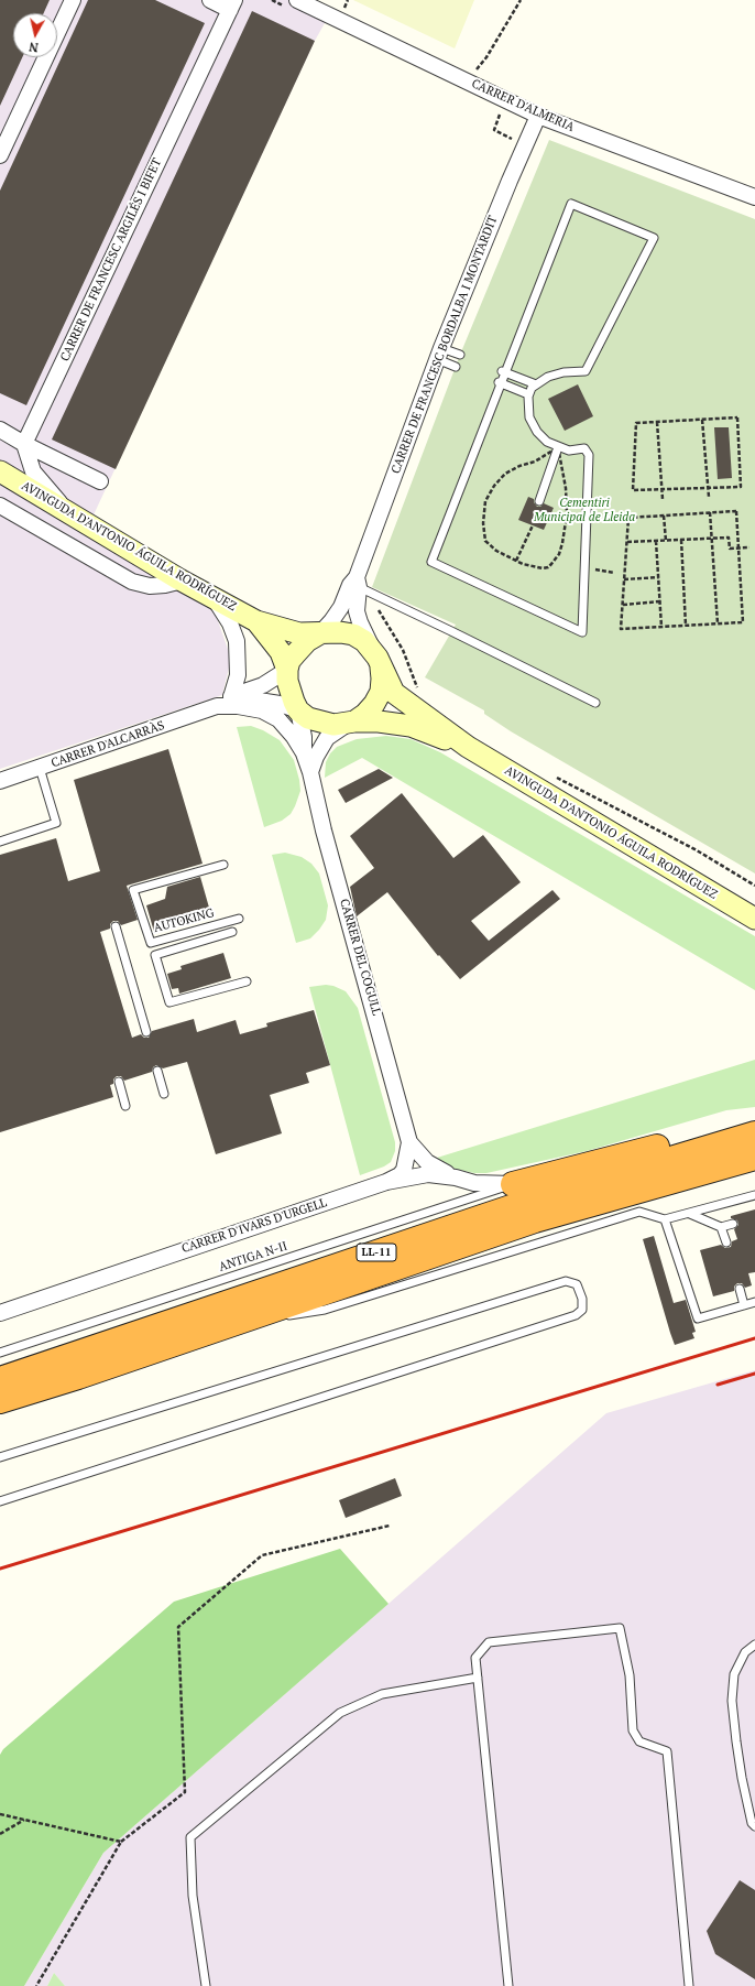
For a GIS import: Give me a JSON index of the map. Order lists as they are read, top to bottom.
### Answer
{
  "streets": {
    "highway": ["LL-11"],
    "street": [
      "CARRER D'ALMERIA",
      "CARRER DE FRANCESC ARGILÉS I BIFET",
      "CARRER DE FRANCESC BORDALBA I MONTARDIT",
      "AVINGUDA D'ANTONIO ÁGUILA RODRÍGUEZ",
      "CARRER D'ALCARRÀS",
      "CARRER DEL COGULL",
      "CARRER D'IVARS D'URGELL"
    ],
    "lane": ["AUTOKING", "ANTIGA N-II"]
  },
  "crossings": [
    ["CARRER D'ALMERIA", "CARRER DE FRANCESC BORDALBA I MONTARDIT"],
    ["CARRER DE FRANCESC BORDALBA I MONTARDIT", "AVINGUDA D'ANTONIO ÁGUILA RODRÍGUEZ"],
    ["CARRER DE FRANCESC BORDALBA I MONTARDIT", "CARRER D'ALCARRÀS"],
    ["CARRER DE FRANCESC BORDALBA I MONTARDIT", "CARRER DEL COGULL"],
    ["AVINGUDA D'ANTONIO ÁGUILA RODRÍGUEZ", "CARRER D'ALCARRÀS"],
    ["AVINGUDA D'ANTONIO ÁGUILA RODRÍGUEZ", "CARRER DEL COGULL"],
    ["CARRER D'ALCARRÀS", "CARRER DEL COGULL"],
    ["CARRER D'IVARS D'URGELL", "ANTIGA N-II"]
  ],
  "parks": ["Cementiri Municipal de Lleida"],
  "north": "bottom"
}
